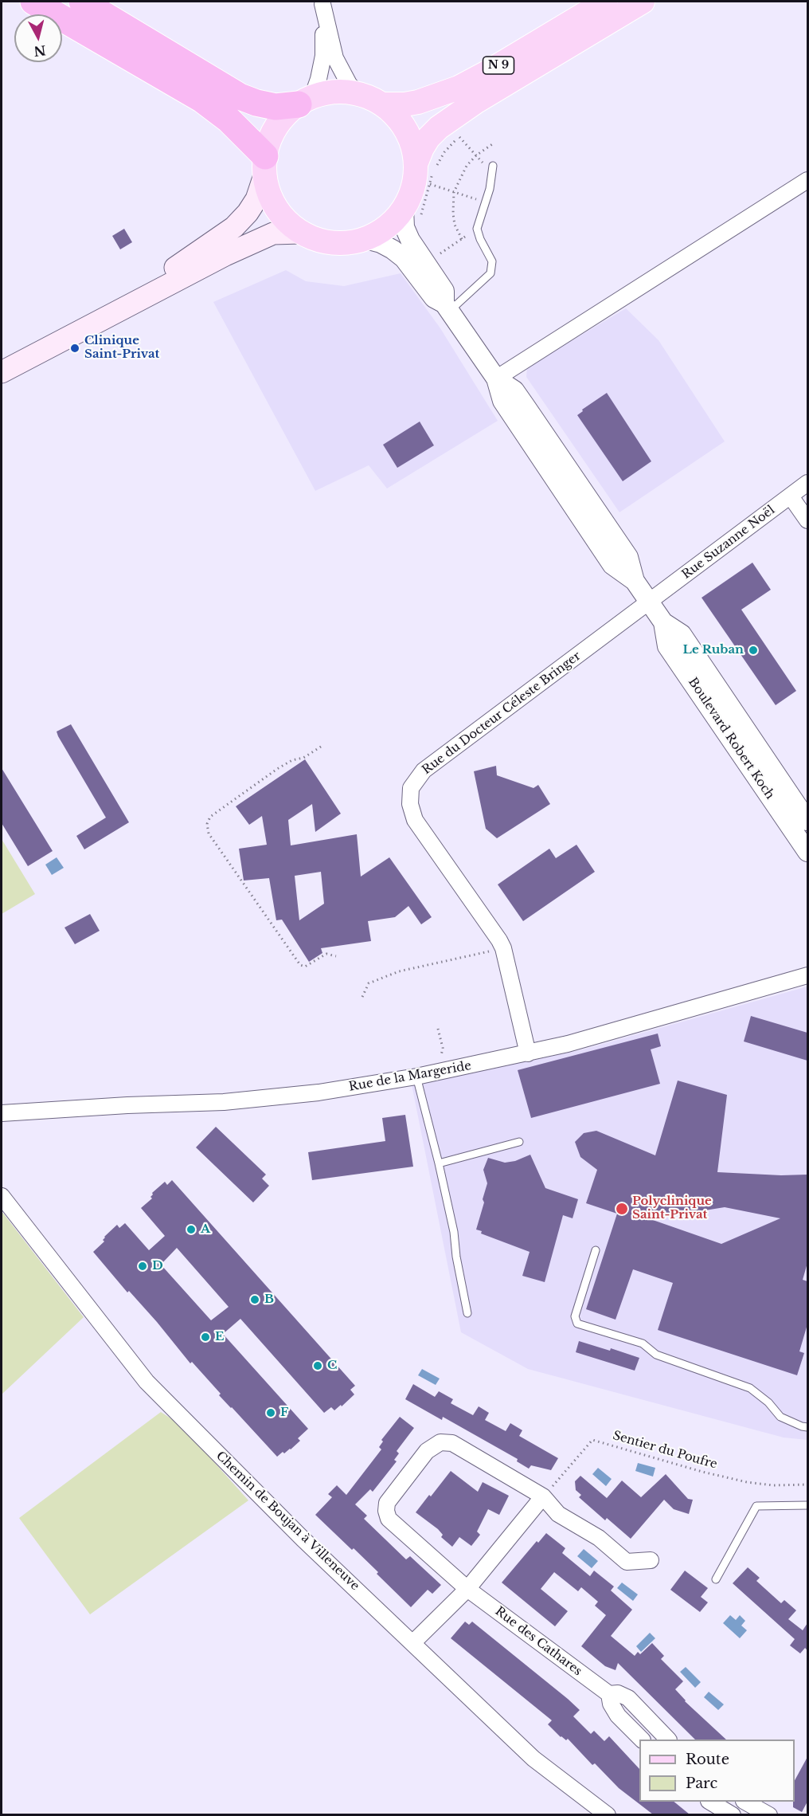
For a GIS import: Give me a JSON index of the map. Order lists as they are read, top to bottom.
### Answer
{
  "streets": {
    "main road": ["N 9"],
    "street": [
      "Rue Suzanne Noël",
      "Rue du Docteur Céleste Bringer",
      "Boulevard Robert Koch",
      "Rue de la Margeride",
      "Chemin de Boujan à Villeneuve",
      "Rue des Cathares"
    ],
    "path": ["Sentier du Poufre"]
  },
  "crossings": [
    ["N 9", "Boulevard Robert Koch"],
    ["Rue Suzanne Noël", "Rue du Docteur Céleste Bringer"],
    ["Rue Suzanne Noël", "Boulevard Robert Koch"],
    ["Rue du Docteur Céleste Bringer", "Boulevard Robert Koch"],
    ["Rue du Docteur Céleste Bringer", "Rue de la Margeride"],
    ["Sentier du Poufre", "Rue des Cathares"]
  ],
  "places": [
    "Clinique Saint-Privat",
    "Le Ruban",
    "Polyclinique Saint-Privat",
    "A",
    "D",
    "B",
    "E",
    "C",
    "F"
  ],
  "legend": ["Route", "Parc"],
  "north": "bottom"
}
